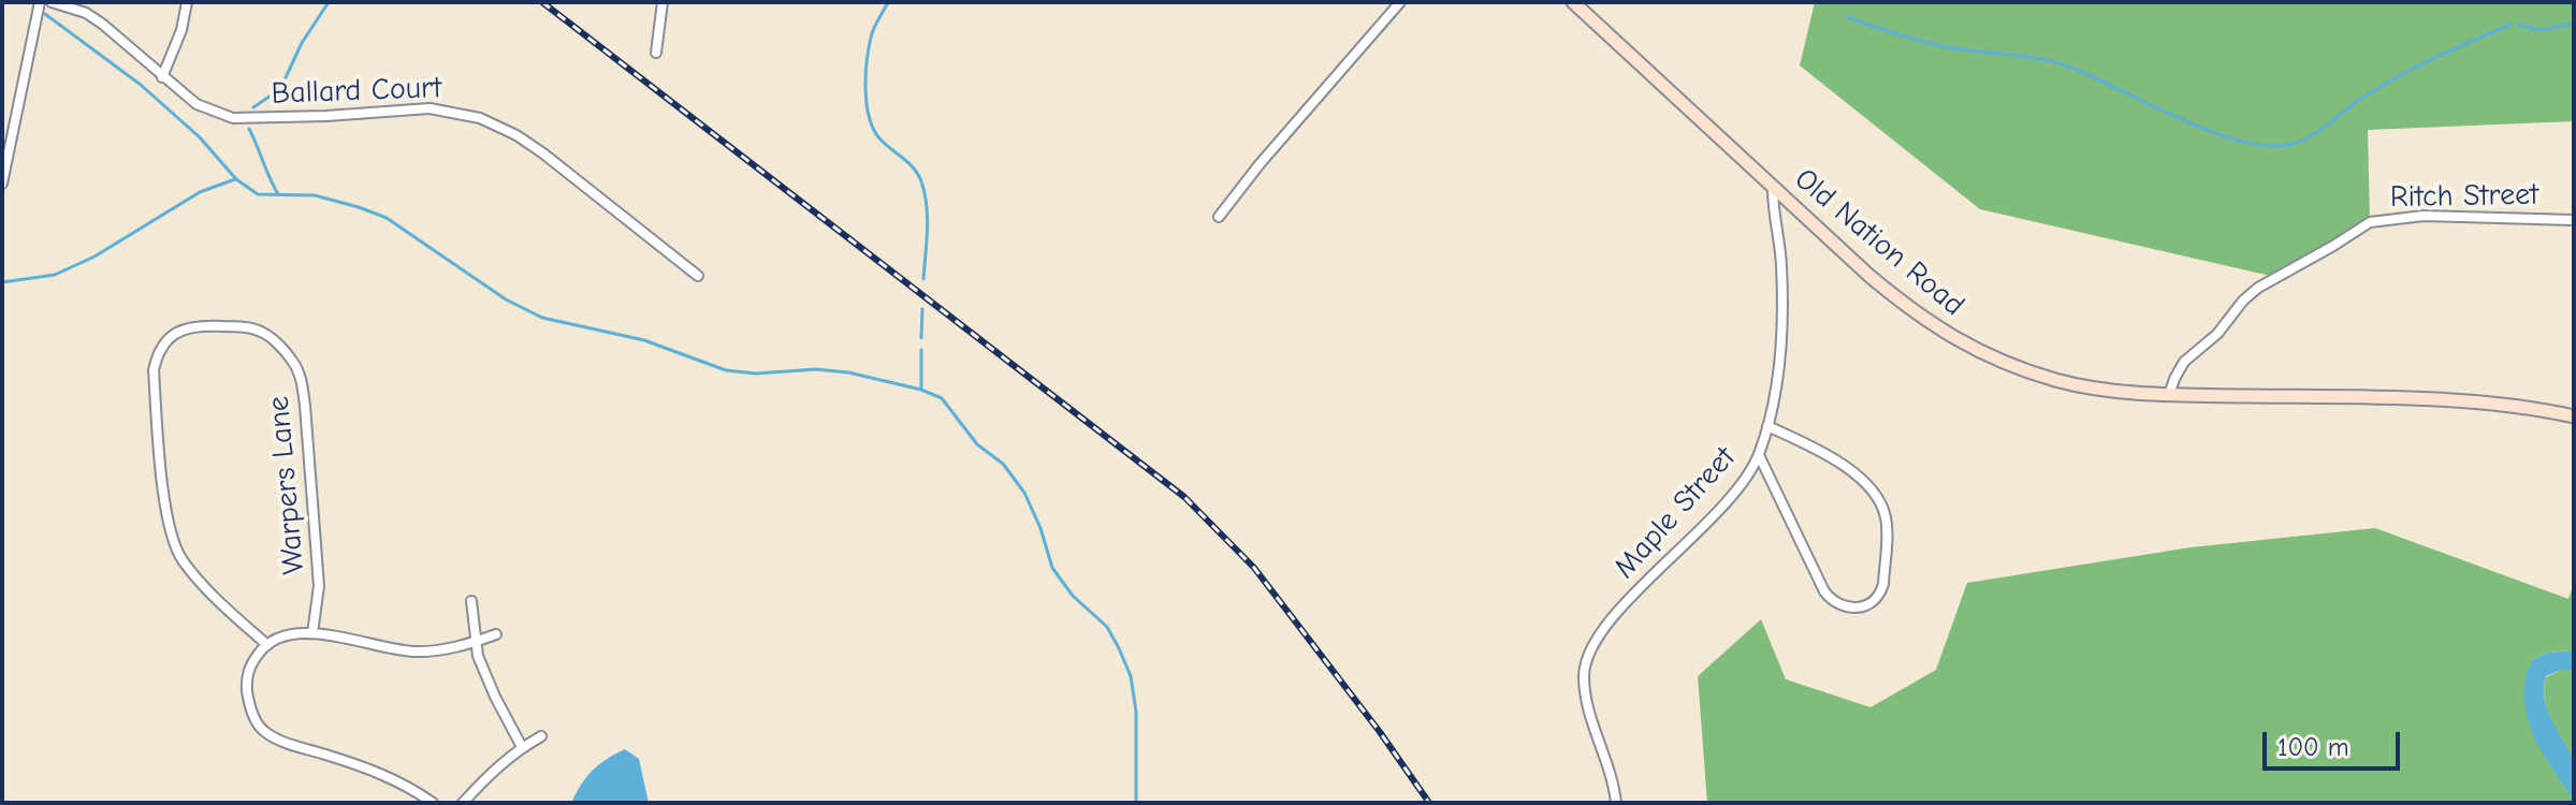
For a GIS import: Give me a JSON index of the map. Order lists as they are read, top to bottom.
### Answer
{
  "streets": {
    "main road": ["Old Nation Road"],
    "street": [
      "Ballard Court",
      "Ritch Street",
      "Warpers Lane",
      "Maple Street"
    ]
  },
  "crossings": [
    ["Ritch Street", "Old Nation Road"],
    ["Old Nation Road", "Maple Street"]
  ],
  "scale_bar": "100 m"
}
